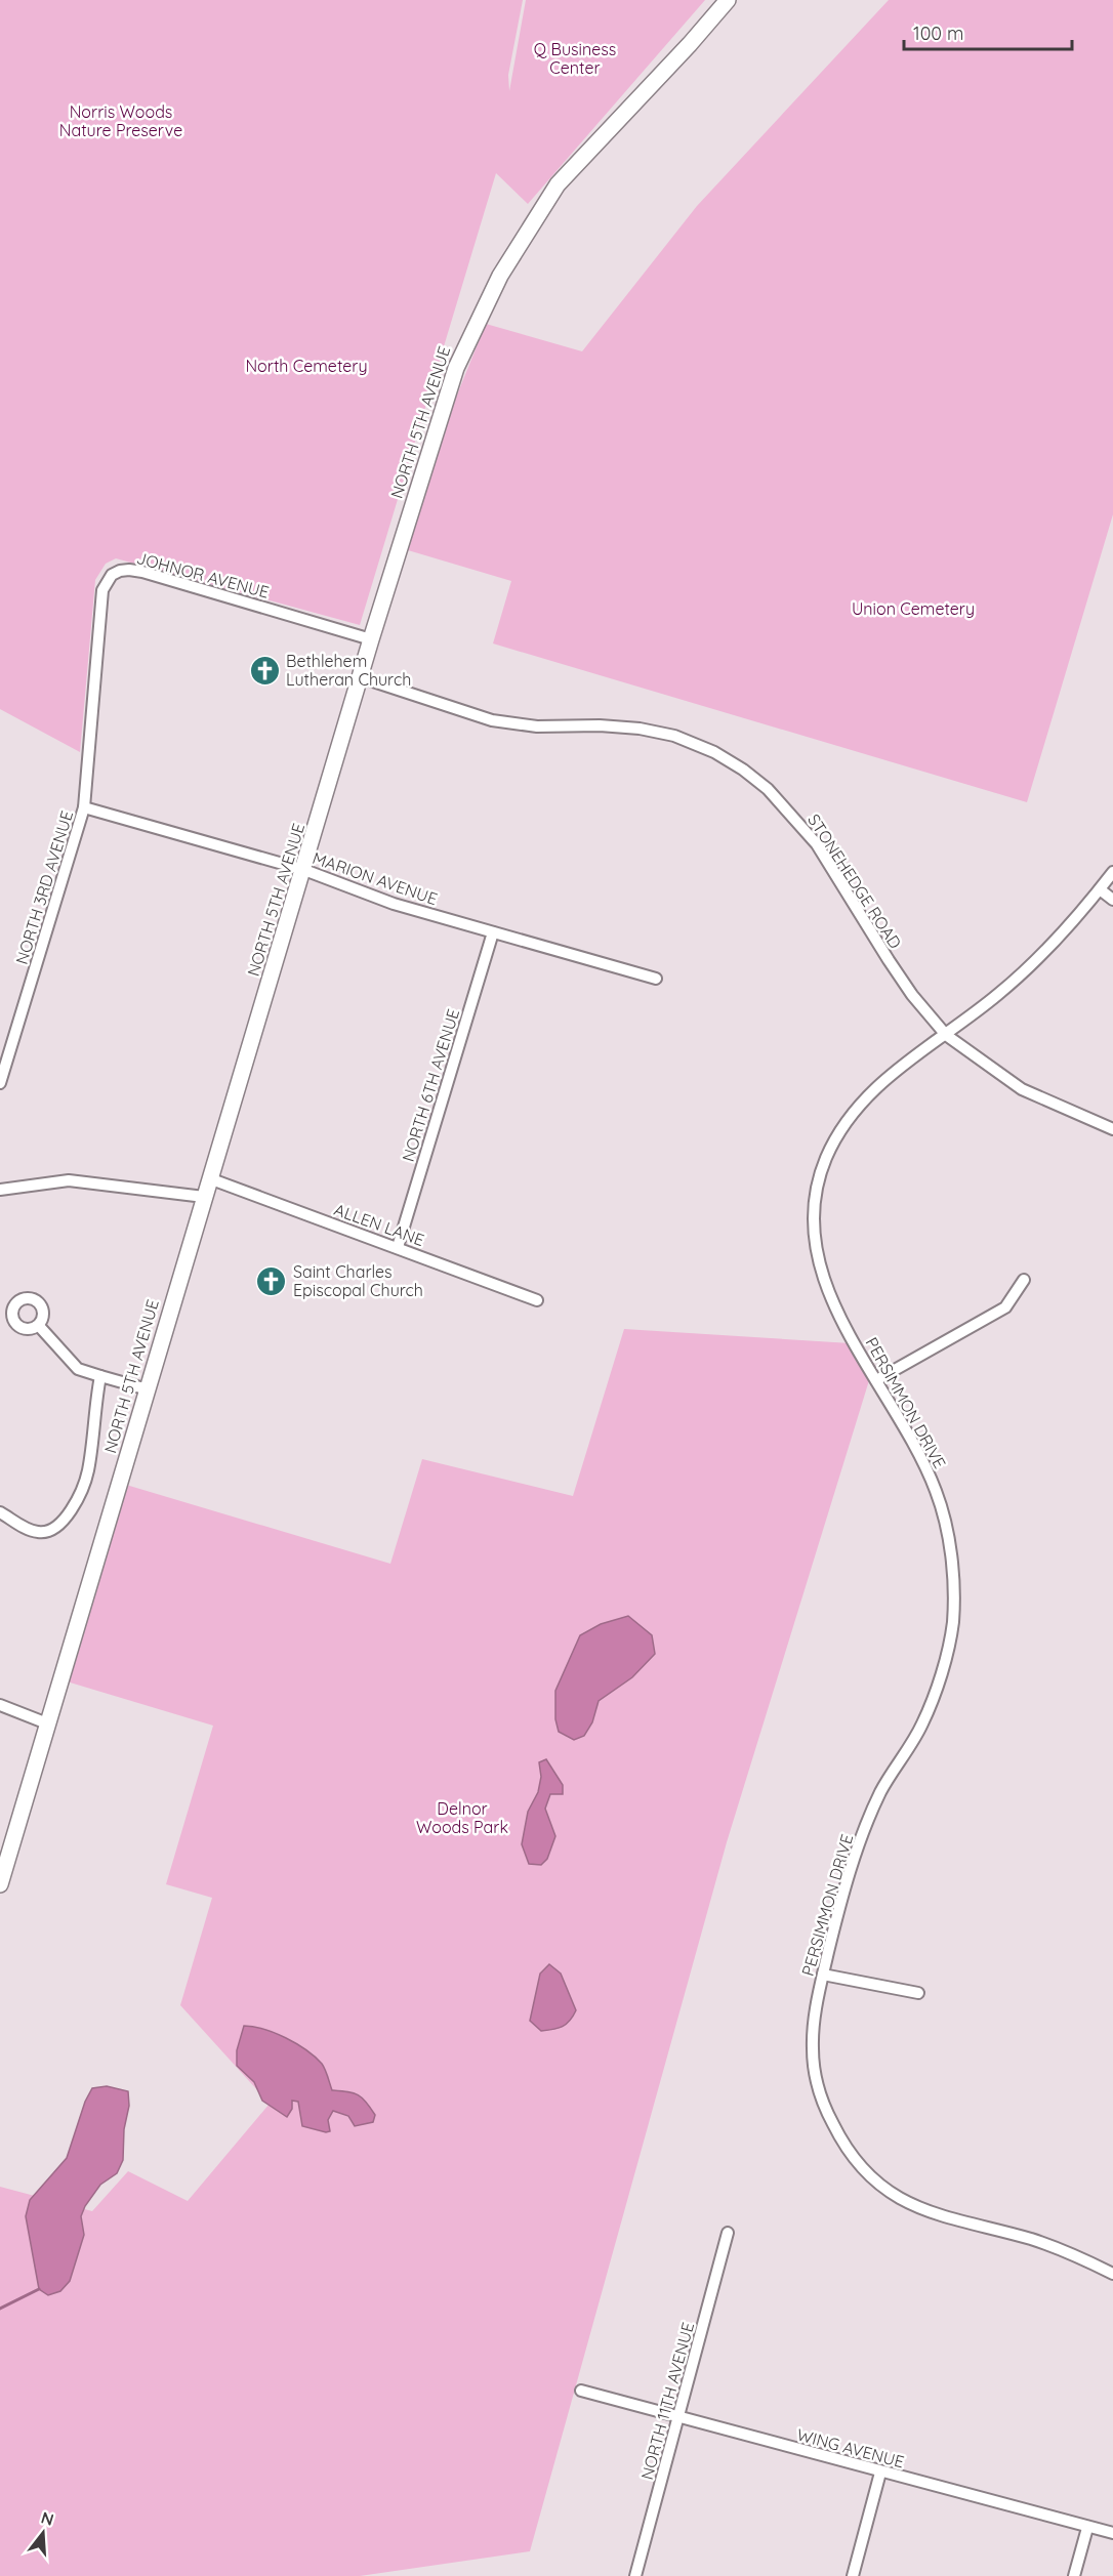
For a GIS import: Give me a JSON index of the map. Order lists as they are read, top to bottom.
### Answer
{
  "streets": {
    "main road": ["NORTH 5TH AVENUE"],
    "street": [
      "JOHNOR AVENUE",
      "MARION AVENUE",
      "STONEHEDGE ROAD",
      "NORTH 3RD AVENUE",
      "NORTH 6TH AVENUE",
      "ALLEN LANE",
      "PERSIMMON DRIVE",
      "NORTH 11TH AVENUE",
      "WING AVENUE"
    ]
  },
  "crossings": [
    ["NORTH 5TH AVENUE", "JOHNOR AVENUE"],
    ["NORTH 5TH AVENUE", "MARION AVENUE"],
    ["NORTH 5TH AVENUE", "STONEHEDGE ROAD"],
    ["NORTH 5TH AVENUE", "ALLEN LANE"],
    ["JOHNOR AVENUE", "MARION AVENUE"],
    ["JOHNOR AVENUE", "NORTH 3RD AVENUE"],
    ["MARION AVENUE", "NORTH 3RD AVENUE"],
    ["MARION AVENUE", "NORTH 6TH AVENUE"],
    ["STONEHEDGE ROAD", "PERSIMMON DRIVE"],
    ["NORTH 6TH AVENUE", "ALLEN LANE"],
    ["NORTH 11TH AVENUE", "WING AVENUE"]
  ],
  "parks": [
    "Q Business Center",
    "Norris Woods Nature Preserve",
    "North Cemetery",
    "Union Cemetery",
    "Delnor Woods Park"
  ],
  "places": {
    "church": ["Bethlehem Lutheran Church", "Saint Charles Episcopal Church"]
  },
  "scale_bar": "100 m",
  "north": "top"
}
